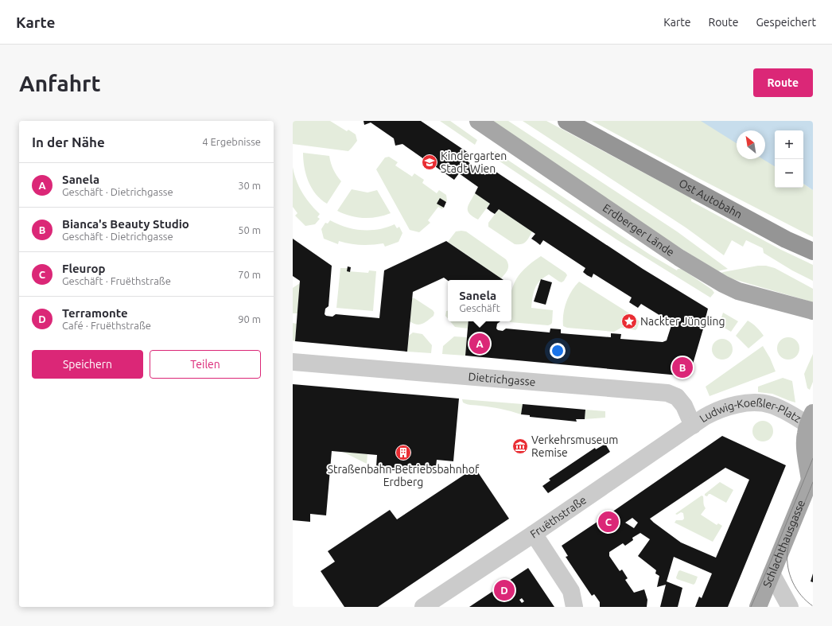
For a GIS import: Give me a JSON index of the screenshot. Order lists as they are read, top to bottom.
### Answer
{
  "streets": {
    "highway": ["Ost Autobahn"],
    "main road": ["Erdberger Lände", "Schlachthausgasse"],
    "street": ["Dietrichgasse", "Ludwig-Koeßler-Platz", "Fruëthstraße"]
  },
  "crossings": [
    ["Dietrichgasse", "Ludwig-Koeßler-Platz"],
    ["Dietrichgasse", "Fruëthstraße"],
    ["Ludwig-Koeßler-Platz", "Fruëthstraße"],
    ["Ludwig-Koeßler-Platz", "Schlachthausgasse"]
  ],
  "places": {
    "school or university": ["Kindergarten Stadt Wien"],
    "place": ["Nackter Jüngling"],
    "museum": ["Verkehrsmuseum Remise"],
    "building": ["Straßenbahn-Betriebsbahnhof Erdberg"]
  },
  "north": "top left",
  "page": {
    "header": "Karte",
    "nav": ["Karte", "Route", "Gespeichert"],
    "buttons": [
      "Route",
      ["Speichern", "Teilen"]
    ],
    "title": "Anfahrt",
    "heading": ["In der Nähe", "4 Ergebnisse"],
    "map_buttons": ["+", "−"],
    "list": [
      {
        "mark": "A",
        "name": "Sanela",
        "note": "Geschäft · Dietrichgasse",
        "value": "30 m"
      },
      {
        "mark": "B",
        "name": "Bianca's Beauty Studio",
        "note": "Geschäft · Dietrichgasse",
        "value": "50 m"
      },
      {
        "mark": "C",
        "name": "Fleurop",
        "note": "Geschäft · Fruëthstraße",
        "value": "70 m"
      },
      {
        "mark": "D",
        "name": "Terramonte",
        "note": "Café · Fruëthstraße",
        "value": "90 m"
      }
    ],
    "popup": ["Sanela", "Geschäft"],
    "pins": [
      "A",
      "B",
      "C",
      "D"
    ]
  }
}
